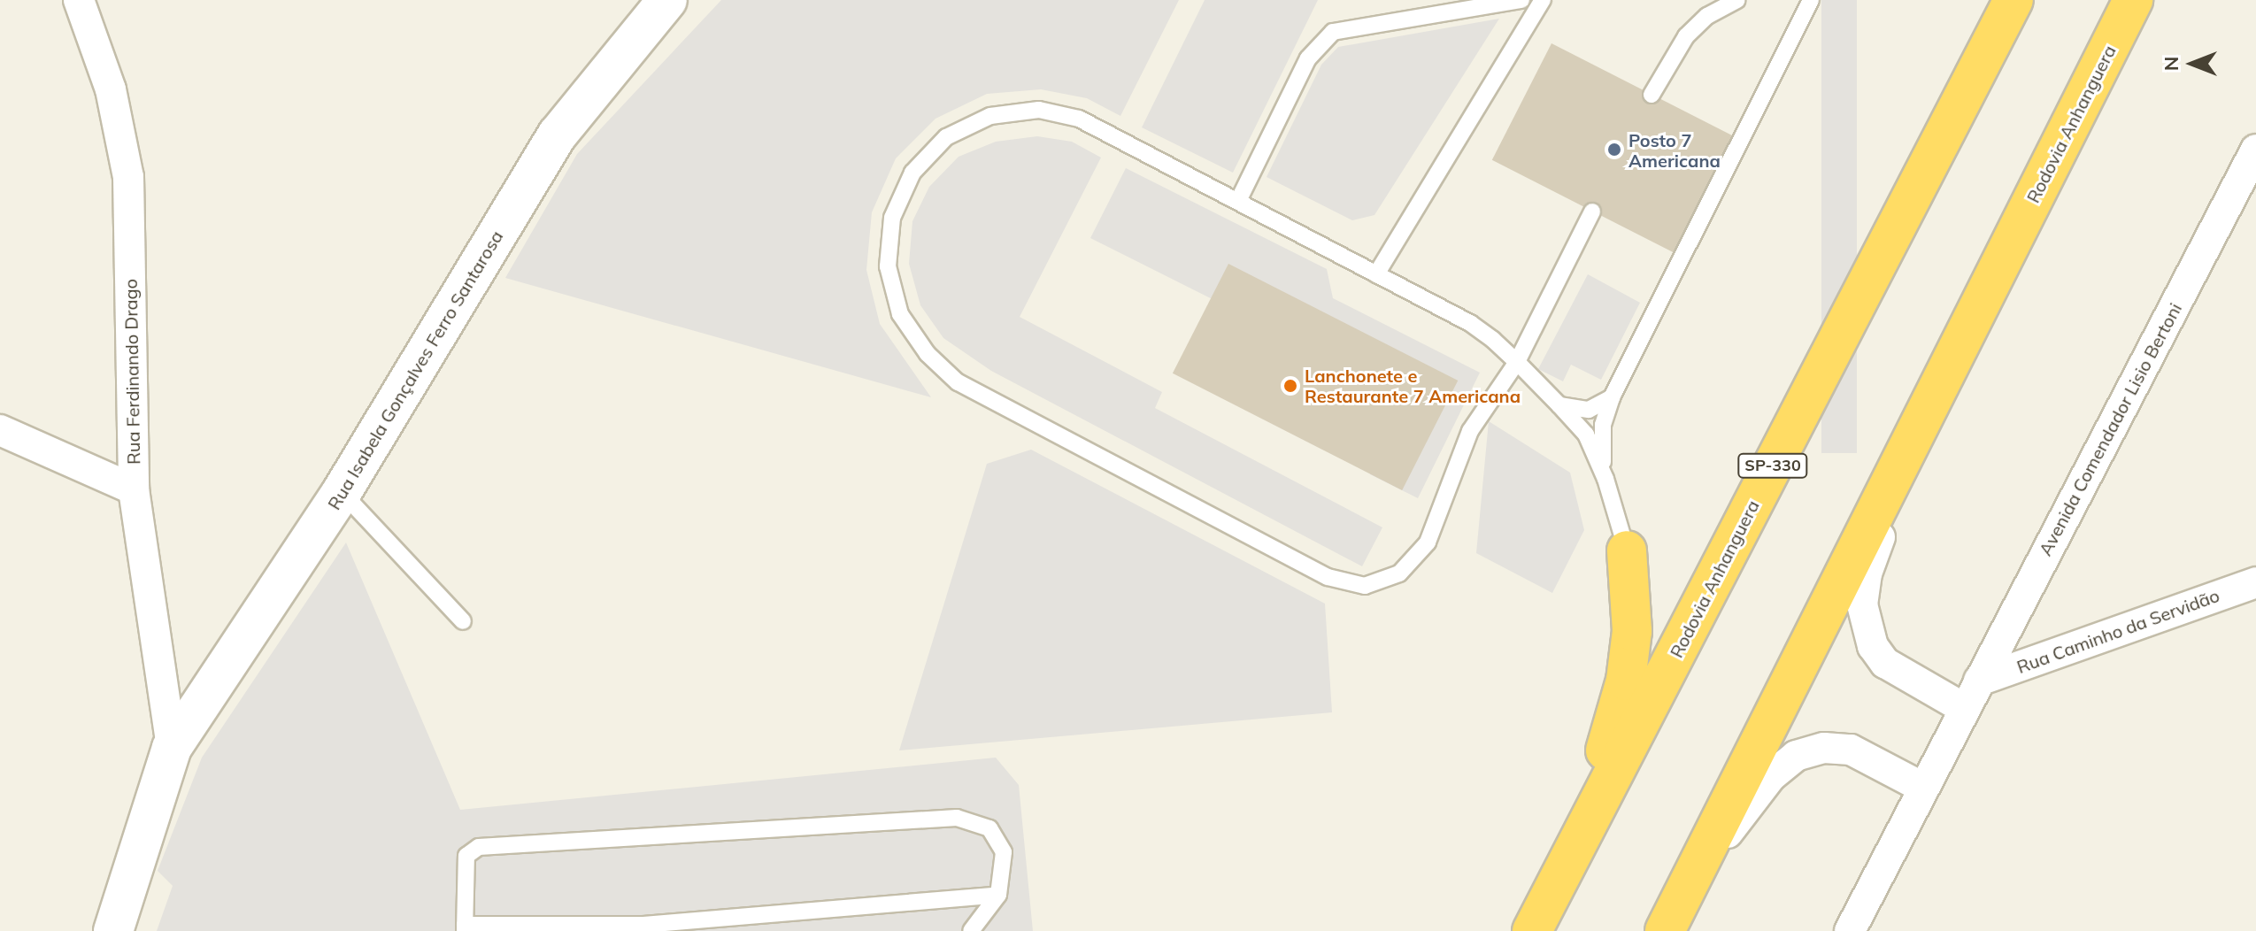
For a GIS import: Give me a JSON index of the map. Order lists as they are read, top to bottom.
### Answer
{
  "streets": {
    "highway": ["Rodovia Anhanguera", "SP-330"],
    "street": [
      "Rua Isabela Gonçalves Ferro Santarosa",
      "Rua Ferdinando Drago",
      "Avenida Comendador Lisio Bertoni",
      "Rua Caminho da Servidão"
    ]
  },
  "crossings": [
    ["Rua Isabela Gonçalves Ferro Santarosa", "Rua Ferdinando Drago"],
    ["Avenida Comendador Lisio Bertoni", "Rua Caminho da Servidão"]
  ],
  "places": ["Posto 7 Americana", "Lanchonete e Restaurante 7 Americana"],
  "north": "left"
}
